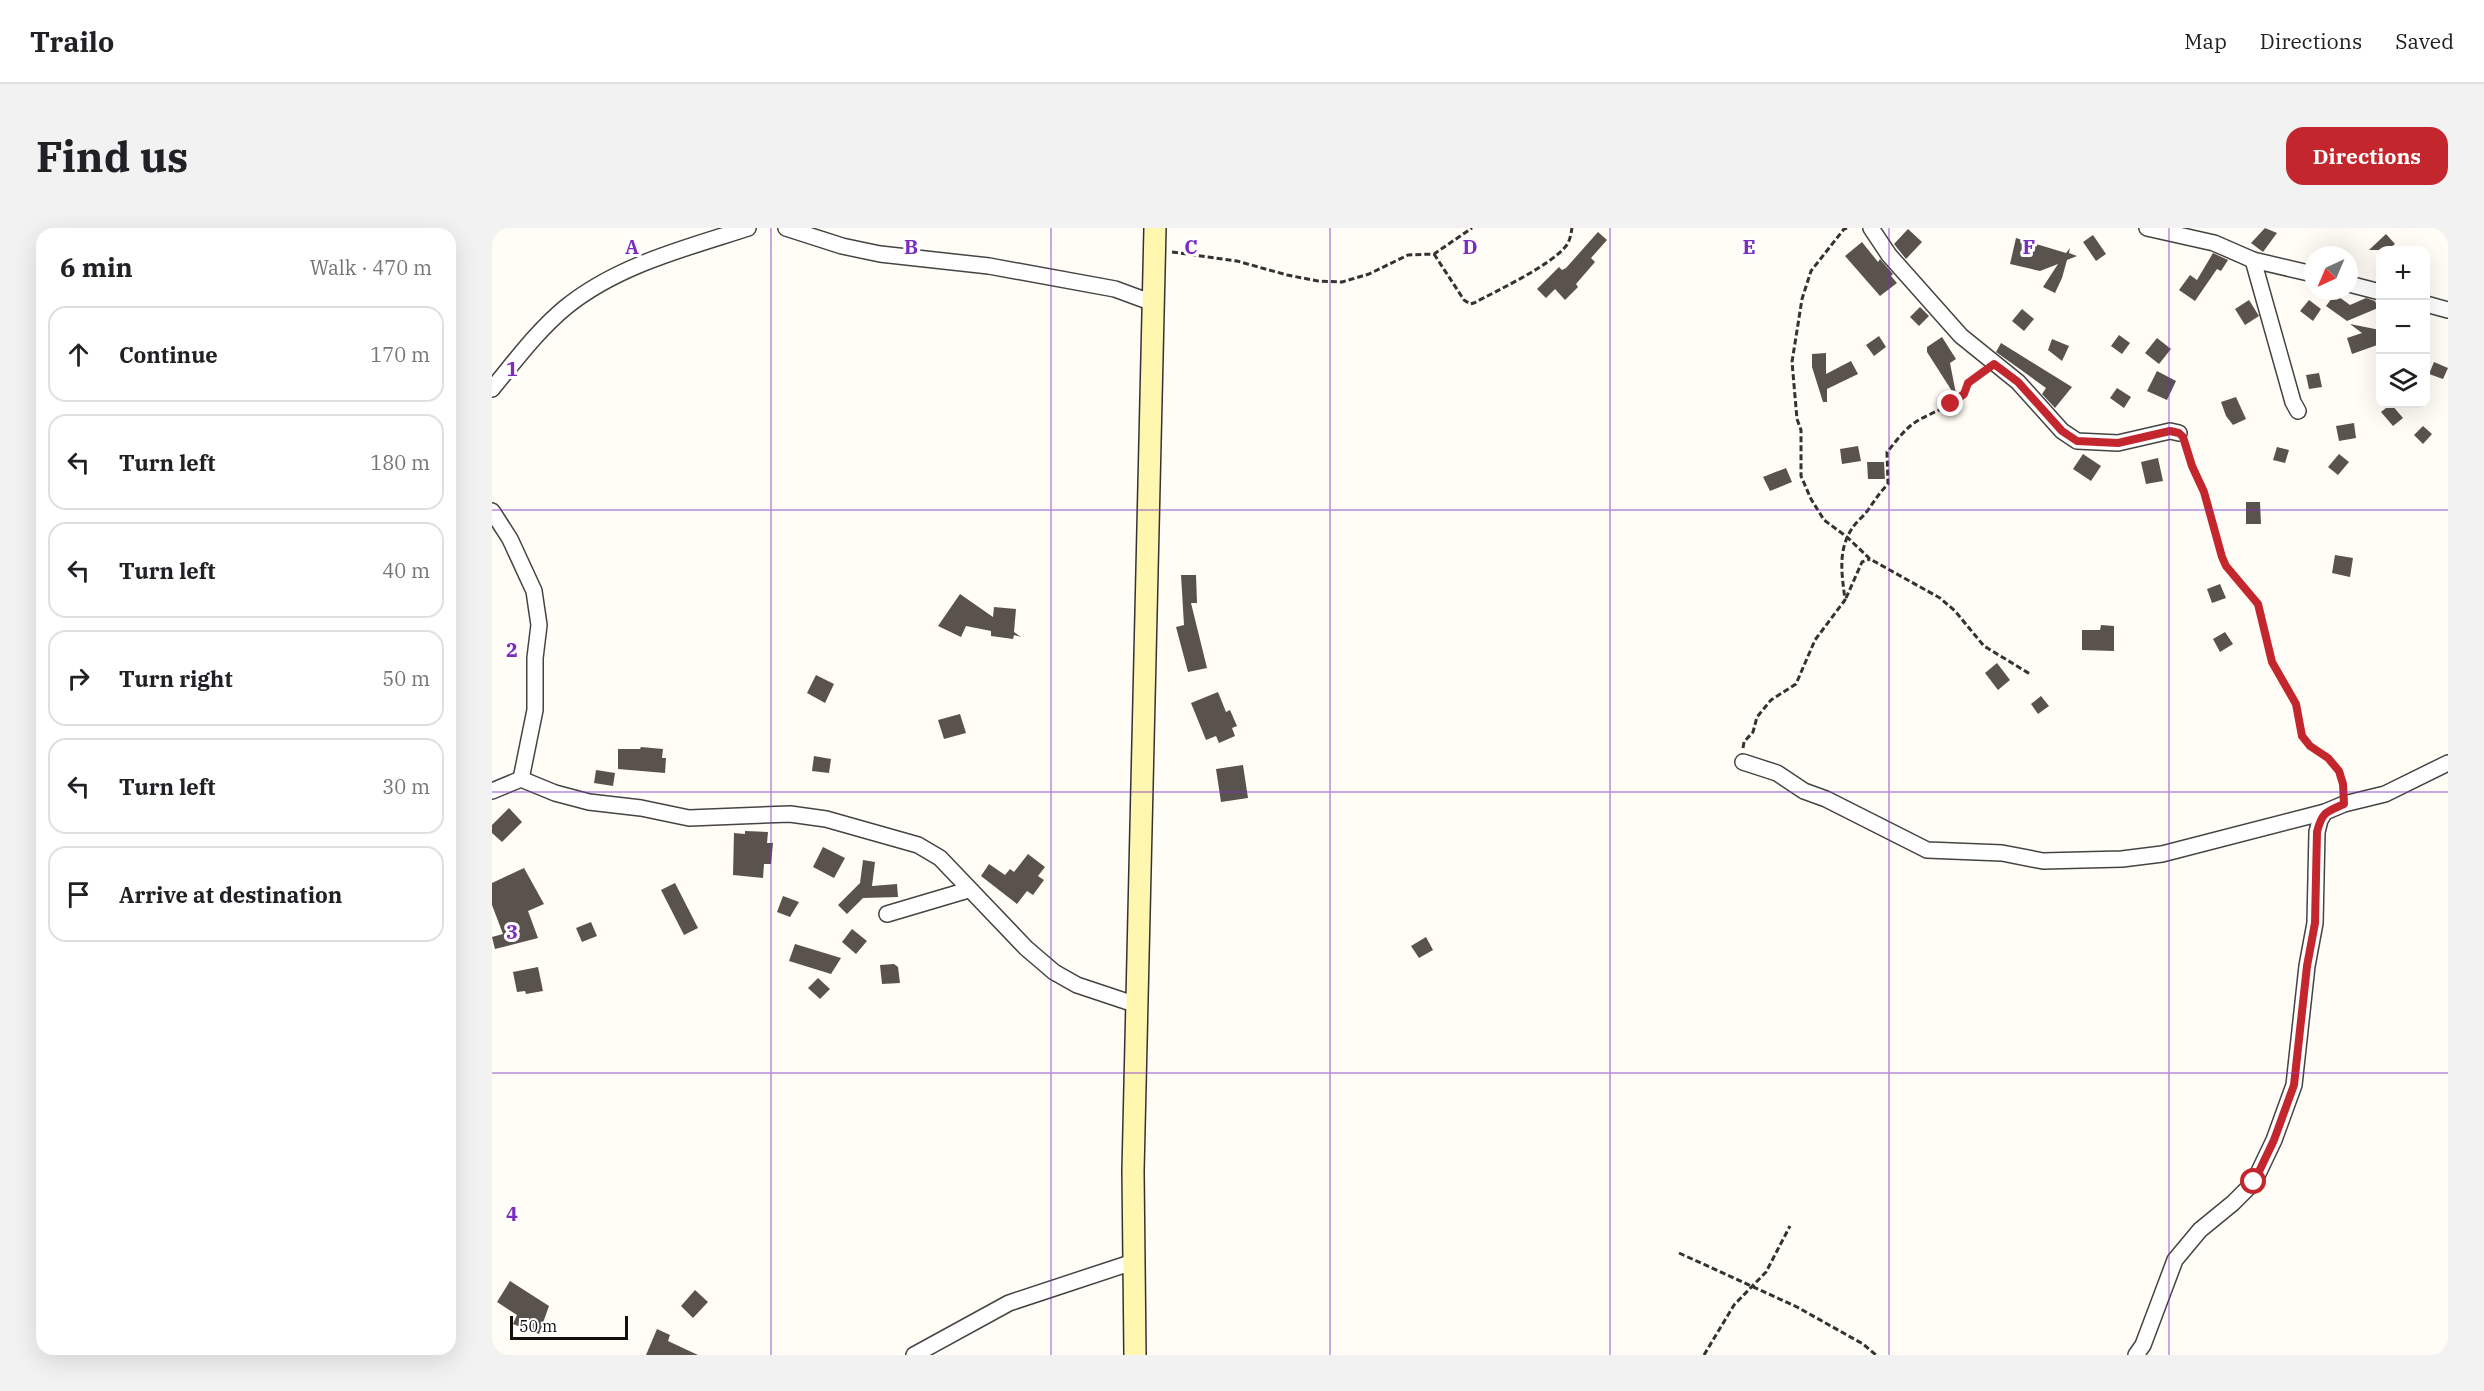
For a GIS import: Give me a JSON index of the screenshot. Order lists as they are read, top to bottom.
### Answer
{
  "scale_bar": "50 m",
  "north": "bottom left",
  "page": {
    "header": "Trailo",
    "nav": ["Map", "Directions", "Saved"],
    "buttons": "Directions",
    "title": "Find us",
    "heading": ["6 min", "Walk · 470 m"],
    "map_buttons": ["+", "−"],
    "list": [
      ["Continue", "170 m"],
      ["Turn left", "180 m"],
      ["Turn left", "40 m"],
      ["Turn right", "50 m"],
      ["Turn left", "30 m"],
      "Arrive at destination"
    ],
    "scale": "50 m"
  },
  "grid": {
    "columns": [
      "A",
      "B",
      "C",
      "D",
      "E",
      "F"
    ],
    "rows": [
      "1",
      "2",
      "3",
      "4"
    ]
  }
}
